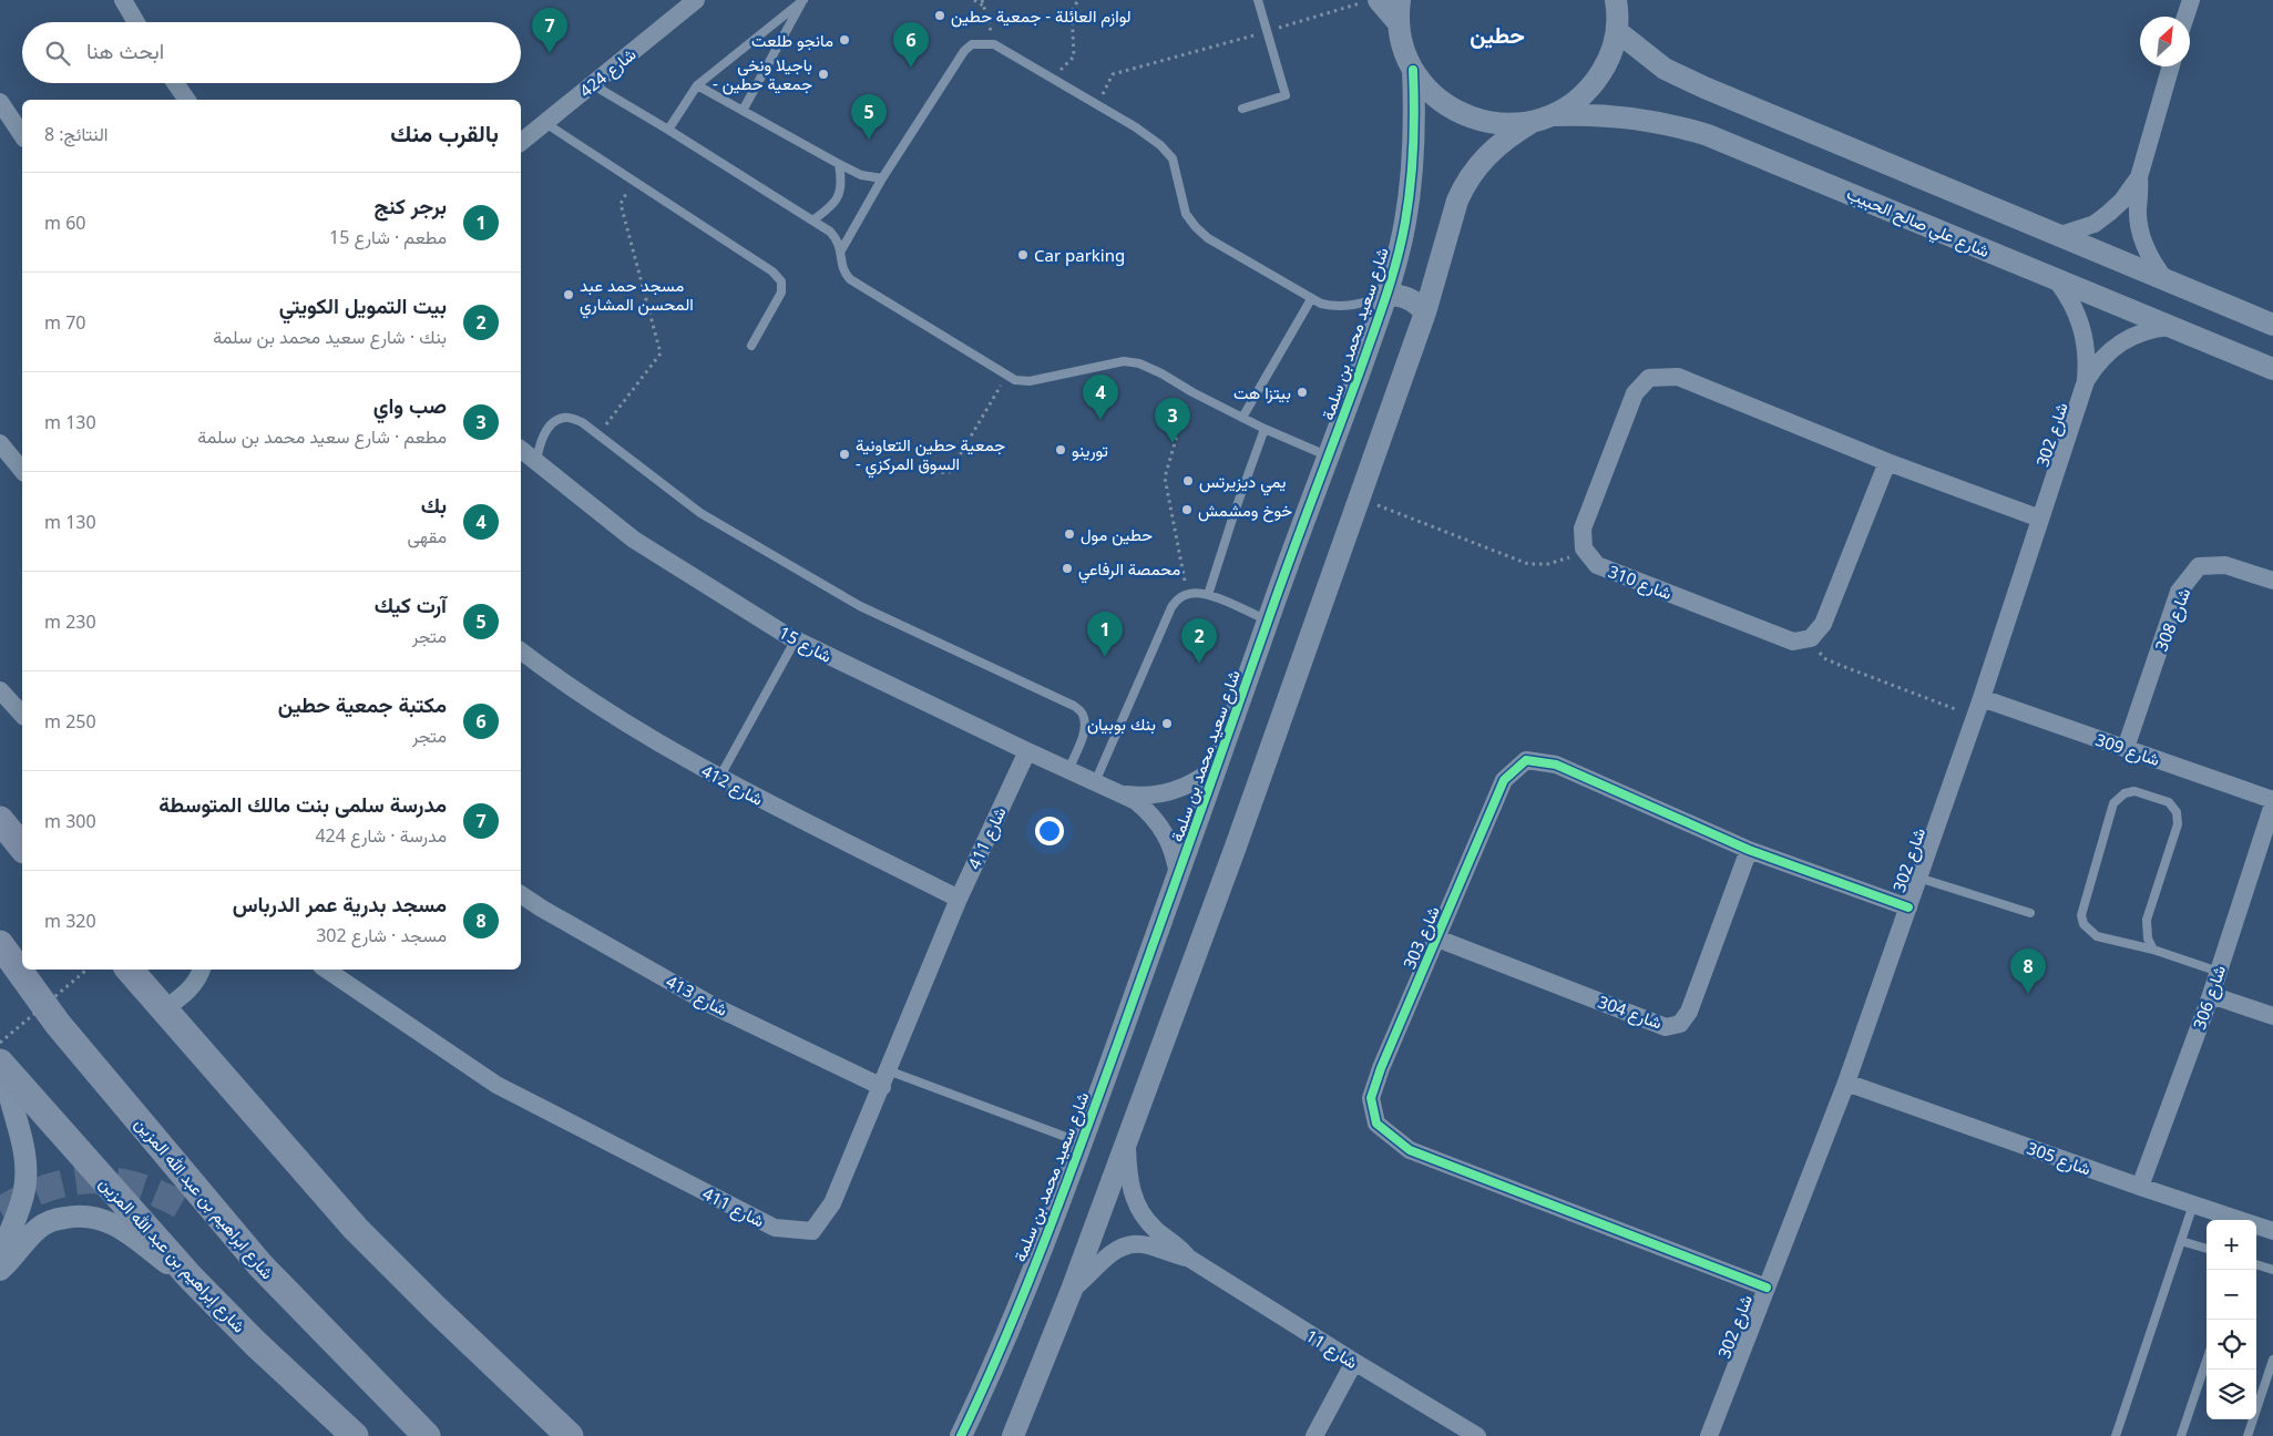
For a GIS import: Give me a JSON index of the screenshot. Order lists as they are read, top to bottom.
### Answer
{
  "streets": {
    "main road": ["شارع ابراهيم بن عبد الله المزين", "شارع إبراهيم بن عبد الله المزين"],
    "street": [
      "شارع 424",
      "شارع علي صالح الحبيب",
      "شارع سعيد محمد بن سلمة",
      "شارع 302",
      "شارع 310",
      "شارع 308",
      "شارع 15",
      "شارع 309",
      "شارع 412",
      "شارع 411",
      "شارع 303",
      "شارع 413",
      "شارع 306",
      "شارع 304",
      "شارع 305",
      "شارع 11"
    ]
  },
  "crossings": [
    ["شارع علي صالح الحبيب", "شارع 302"],
    ["شارع سعيد محمد بن سلمة", "شارع 15"],
    ["شارع 302", "شارع 309"],
    ["شارع 302", "شارع 303"],
    ["شارع 302", "شارع 305"],
    ["شارع 308", "شارع 309"],
    ["شارع 15", "شارع 411"],
    ["شارع 412", "شارع 411"],
    ["شارع 411", "شارع 413"],
    ["شارع 303", "شارع 304"],
    ["شارع 306", "شارع 305"]
  ],
  "districts": ["حطين"],
  "places": [
    "لوازم العائلة - جمعية حطين",
    "مانجو طلعت",
    "باجيلا ونخي - جمعية حطين",
    "Car parking",
    "مسجد حمد عبد المحسن المشاري",
    "بيتزا هت",
    "تورينو",
    "جمعية حطين التعاونية - السوق المركزي",
    "يمي ديزيرتس",
    "خوخ ومشمش",
    "حطين مول",
    "محمصة الرفاعي",
    "بنك بوبيان"
  ],
  "north": "top right",
  "page": {
    "pins": [
      "7",
      "6",
      "5",
      "4",
      "3",
      "1",
      "2",
      "8"
    ],
    "search": "ابحث هنا",
    "heading": ["بالقرب منك", "النتائج: 8"],
    "list": [
      {
        "mark": "1",
        "name": "برجر كنج",
        "note": "مطعم · شارع 15",
        "value": "60 m"
      },
      {
        "mark": "2",
        "name": "بيت التمويل الكويتي",
        "note": "بنك · شارع سعيد محمد بن سلمة",
        "value": "70 m"
      },
      {
        "mark": "3",
        "name": "صب واي",
        "note": "مطعم · شارع سعيد محمد بن سلمة",
        "value": "130 m"
      },
      {
        "mark": "4",
        "name": "بك",
        "note": "مقهى",
        "value": "130 m"
      },
      {
        "mark": "5",
        "name": "آرت كيك",
        "note": "متجر",
        "value": "230 m"
      },
      {
        "mark": "6",
        "name": "مكتبة جمعية حطين",
        "note": "متجر",
        "value": "250 m"
      },
      {
        "mark": "7",
        "name": "مدرسة سلمى بنت مالك المتوسطة",
        "note": "مدرسة · شارع 424",
        "value": "300 m"
      },
      {
        "mark": "8",
        "name": "مسجد بدرية عمر الدرباس",
        "note": "مسجد · شارع 302",
        "value": "320 m"
      }
    ],
    "map_buttons": ["+", "−"]
  }
}
